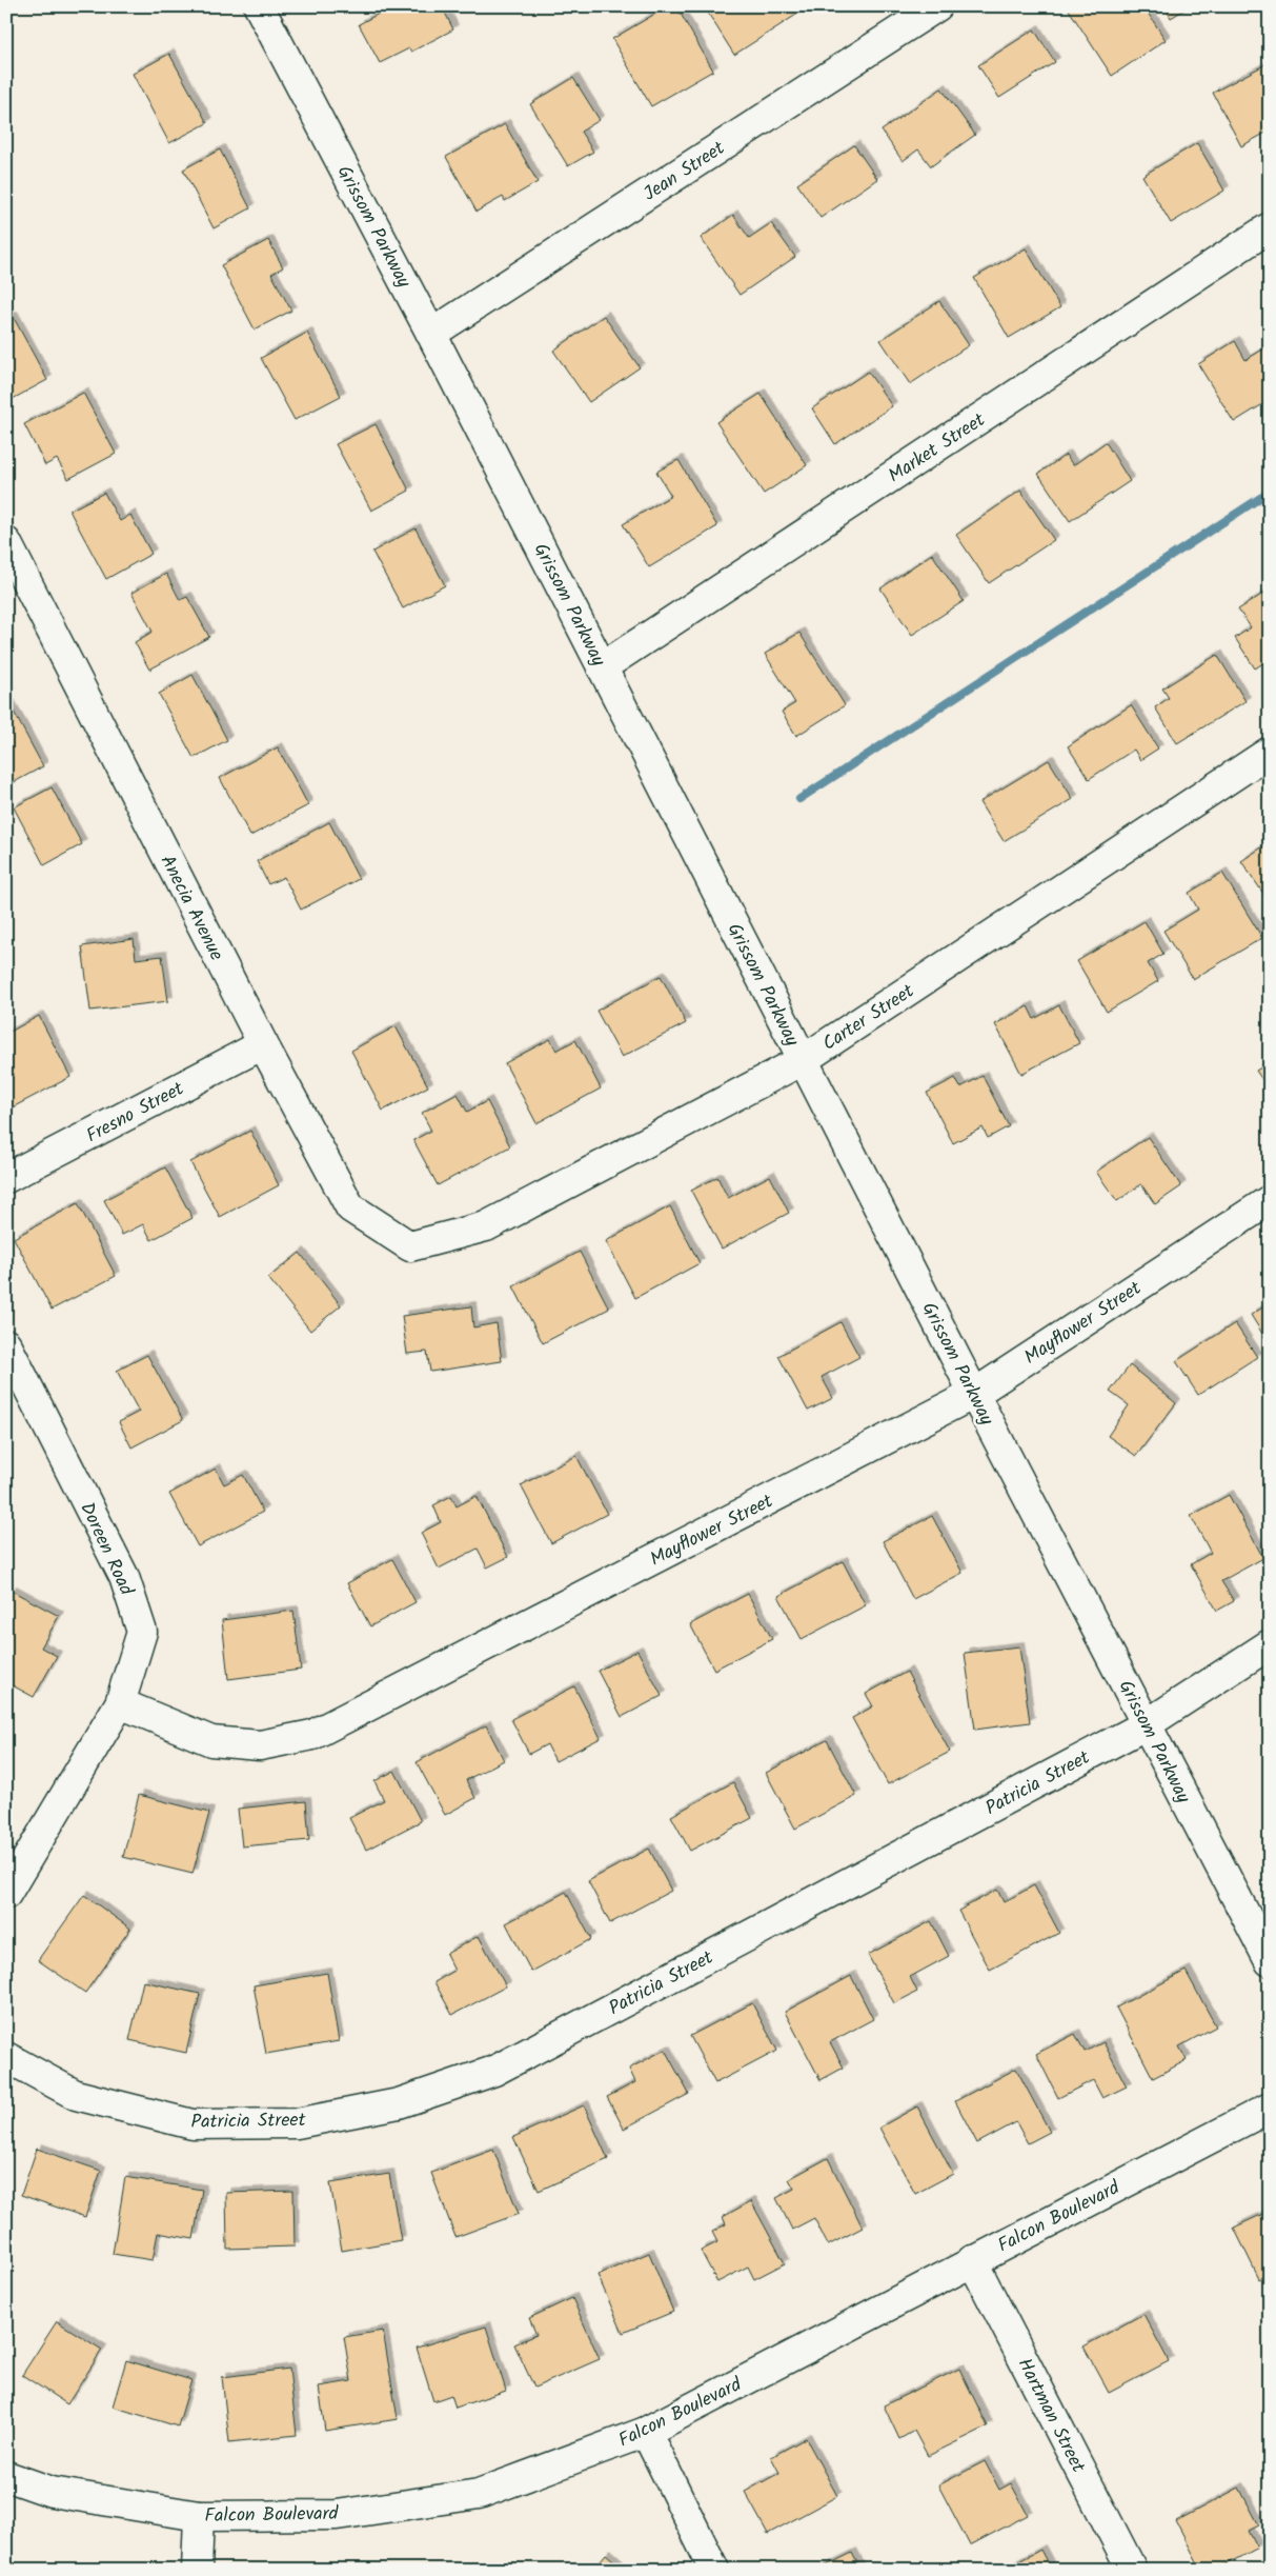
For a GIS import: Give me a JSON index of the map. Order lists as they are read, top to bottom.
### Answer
{
  "streets": {
    "street": [
      "Jean Street",
      "Grissom Parkway",
      "Market Street",
      "Anecia Avenue",
      "Carter Street",
      "Fresno Street",
      "Mayflower Street",
      "Doreen Road",
      "Patricia Street",
      "Falcon Boulevard",
      "Hartman Street"
    ]
  },
  "crossings": [
    ["Jean Street", "Grissom Parkway"],
    ["Grissom Parkway", "Market Street"],
    ["Grissom Parkway", "Carter Street"],
    ["Grissom Parkway", "Mayflower Street"],
    ["Grissom Parkway", "Patricia Street"],
    ["Anecia Avenue", "Carter Street"],
    ["Anecia Avenue", "Fresno Street"],
    ["Mayflower Street", "Doreen Road"],
    ["Falcon Boulevard", "Hartman Street"]
  ]
}
